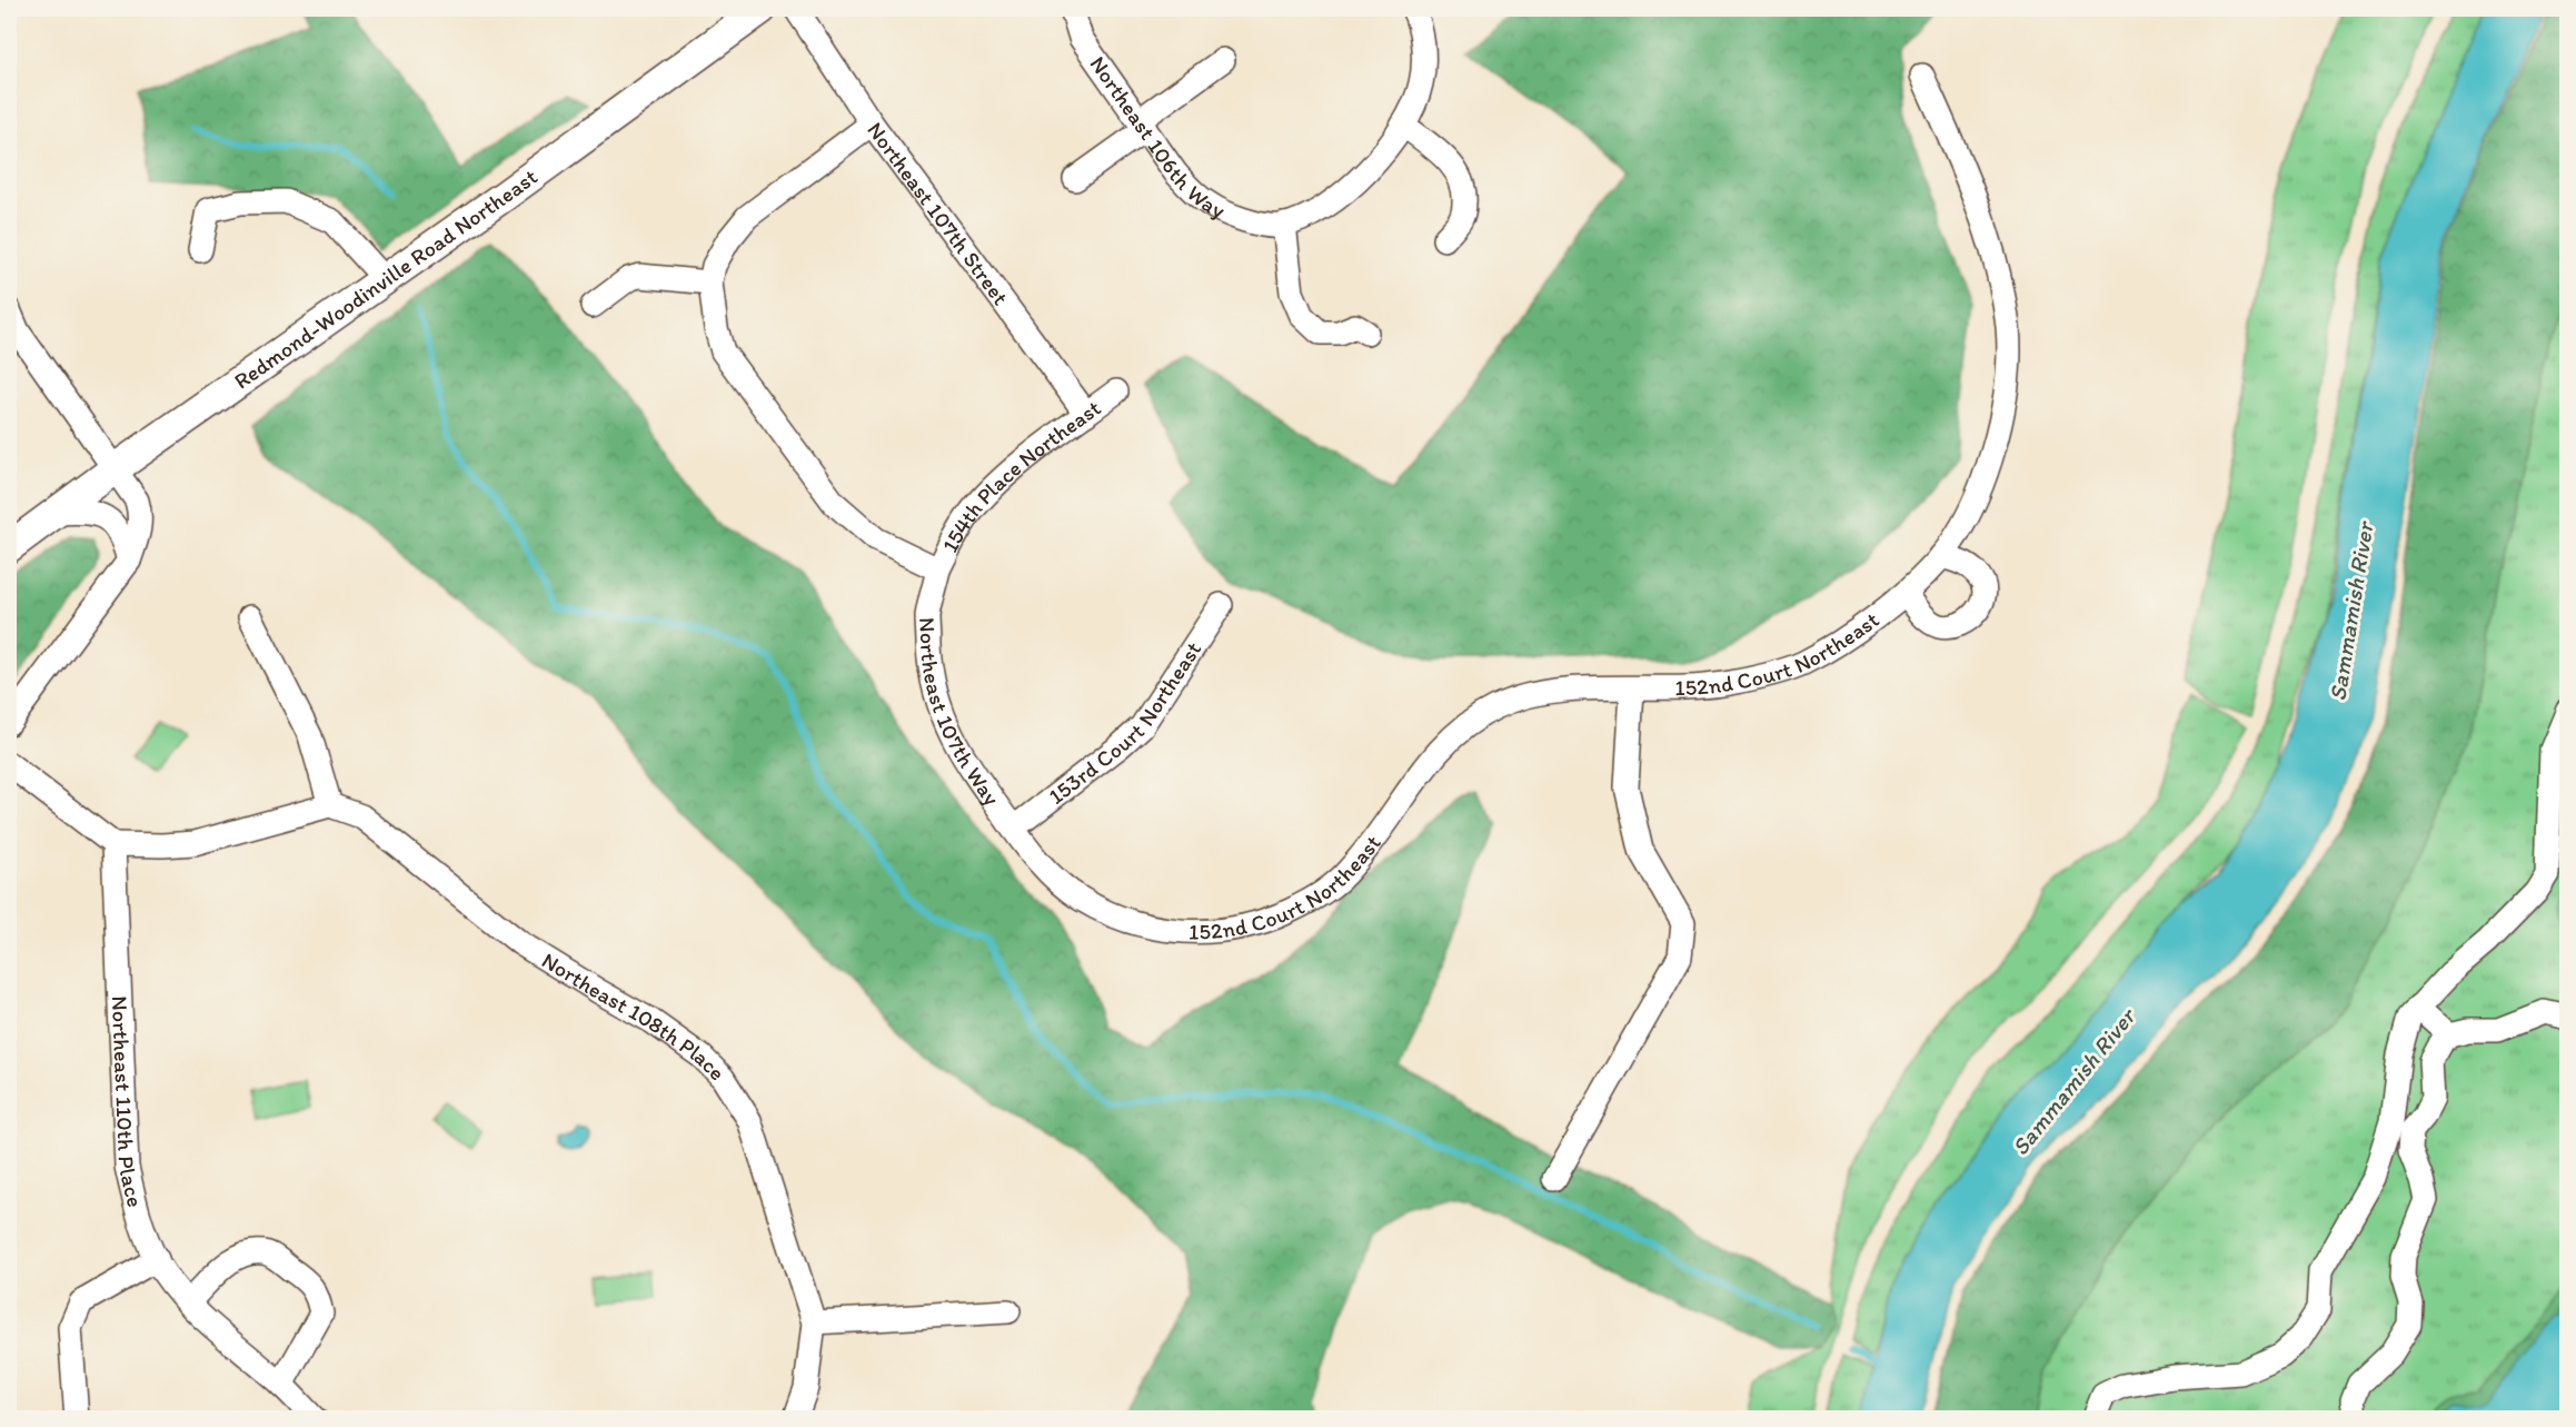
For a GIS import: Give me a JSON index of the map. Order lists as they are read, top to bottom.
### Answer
{
  "streets": {
    "main road": ["Redmond-Woodinville Road Northeast"],
    "street": [
      "Northeast 106th Way",
      "Northeast 107th Street",
      "154th Place Northeast",
      "152nd Court Northeast",
      "Northeast 107th Way",
      "153rd Court Northeast",
      "Northeast 108th Place",
      "Northeast 110th Place"
    ]
  },
  "crossings": [
    ["Northeast 107th Street", "154th Place Northeast"],
    ["154th Place Northeast", "Northeast 107th Way"],
    ["152nd Court Northeast", "Northeast 107th Way"],
    ["Northeast 107th Way", "153rd Court Northeast"]
  ],
  "water": ["Sammamish River"]
}
